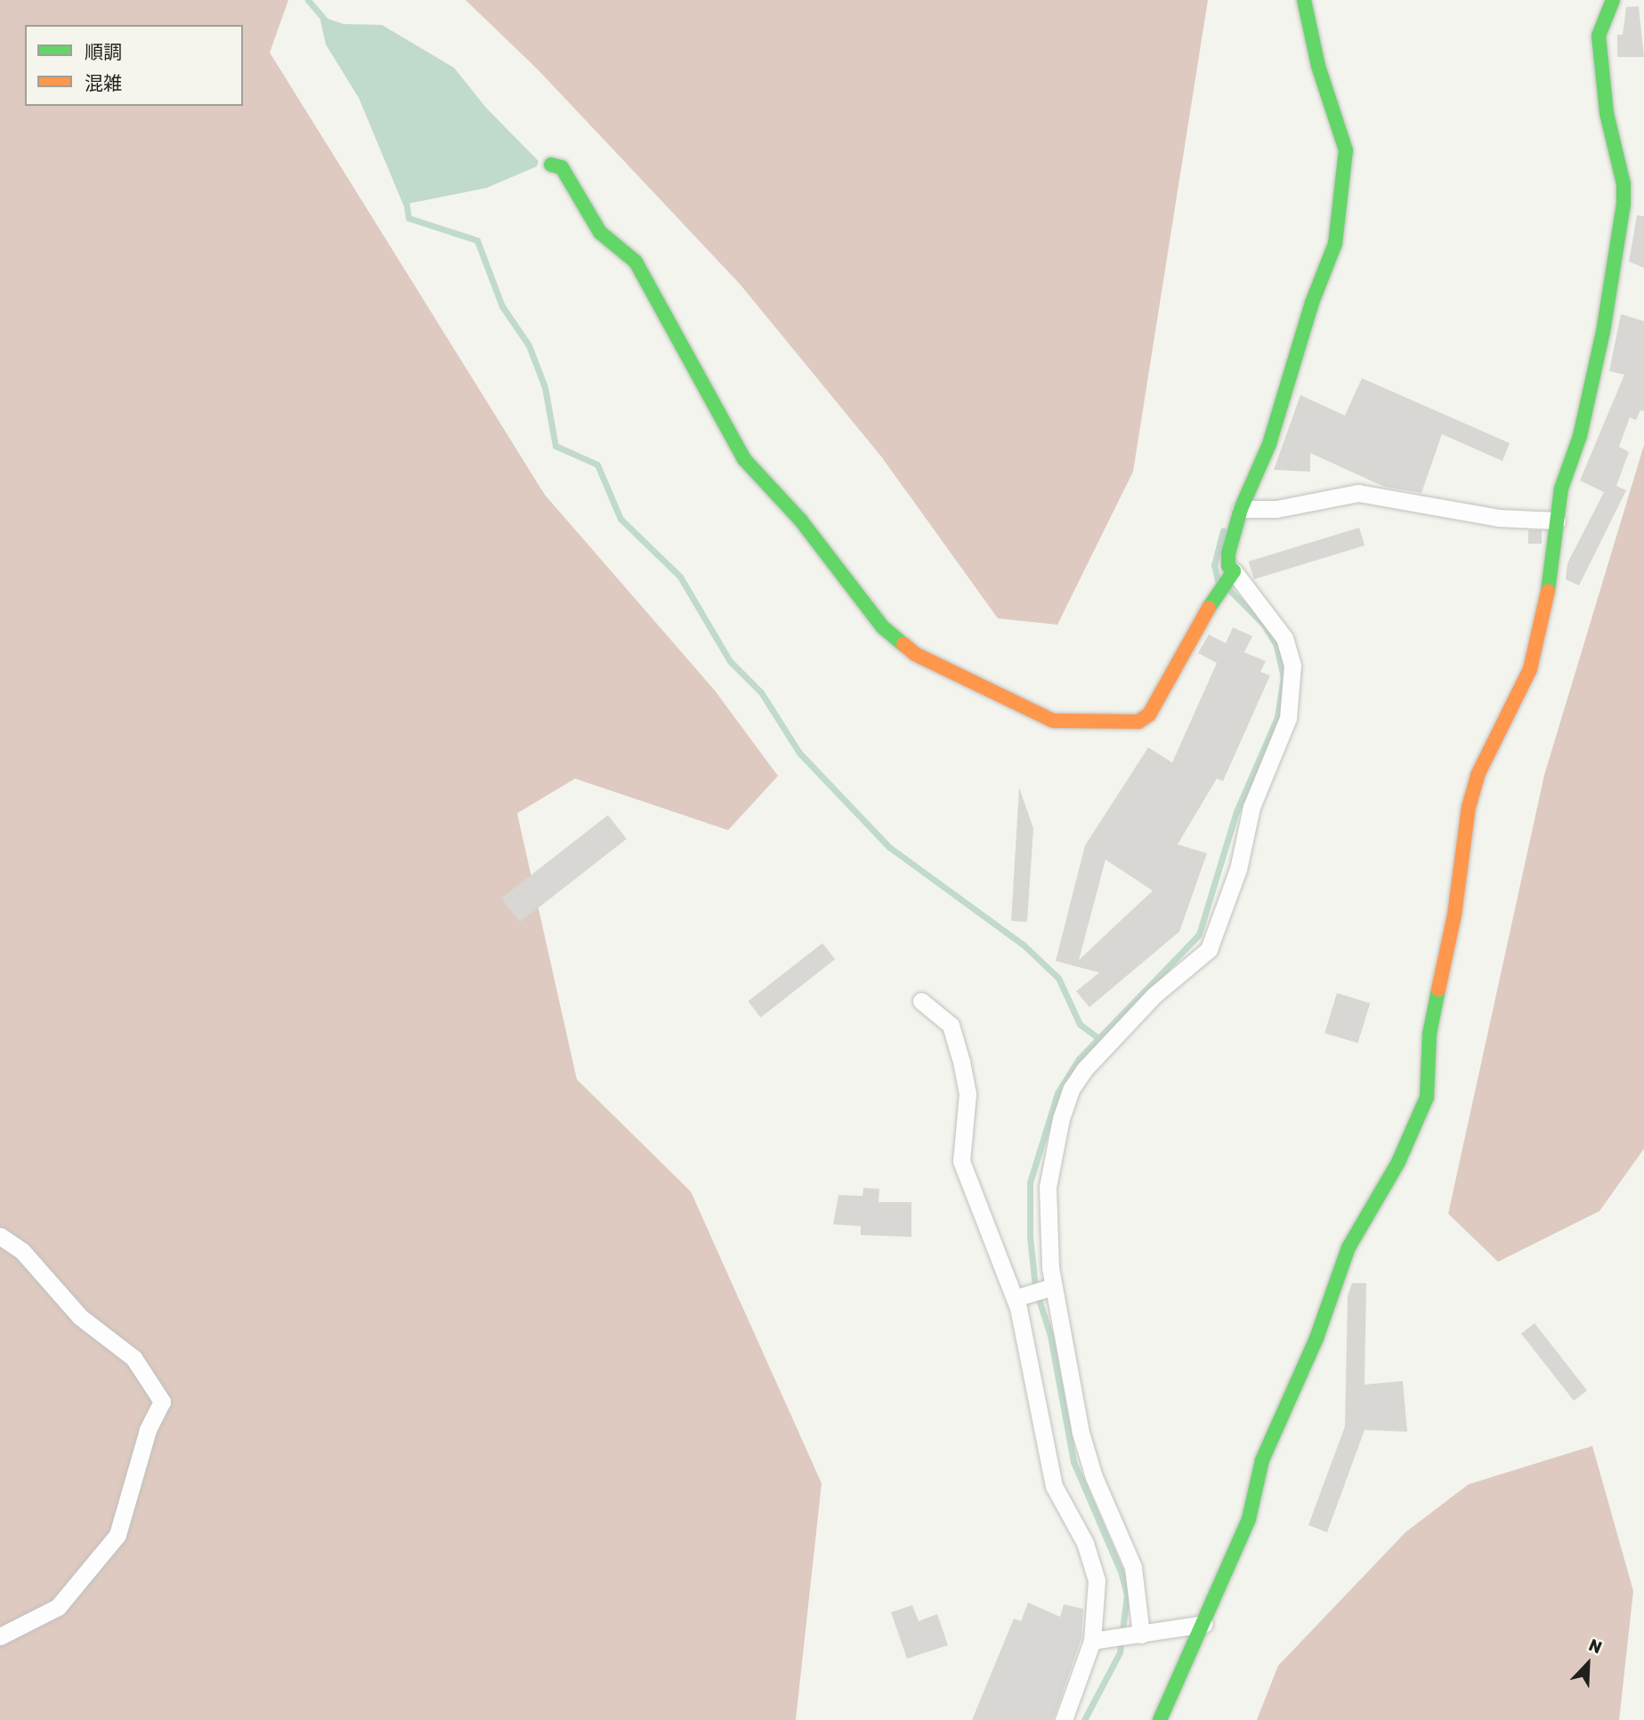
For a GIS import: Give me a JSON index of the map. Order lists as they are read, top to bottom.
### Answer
{
  "legend": ["順調", "混雑"],
  "north": "top right"
}
